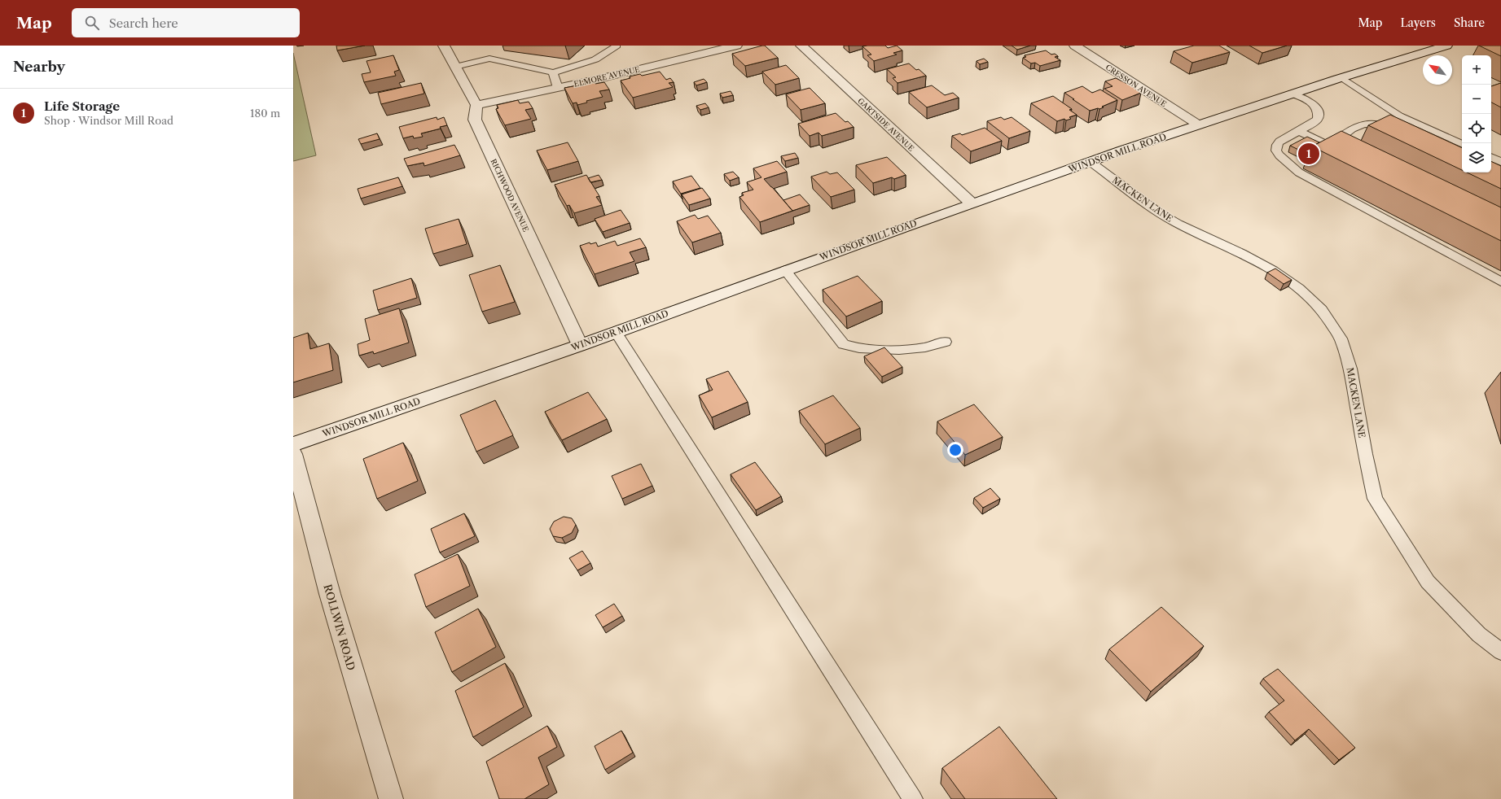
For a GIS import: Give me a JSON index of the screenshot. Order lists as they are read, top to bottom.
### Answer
{
  "streets": {
    "street": [
      "ELMORE AVENUE",
      "CRESSON AVENUE",
      "GARTSIDE AVENUE",
      "WINDSOR MILL ROAD",
      "RICHWOOD AVENUE",
      "ROLLWIN ROAD"
    ],
    "lane": ["MACKEN LANE"]
  },
  "crossings": [
    ["ELMORE AVENUE", "RICHWOOD AVENUE"],
    ["CRESSON AVENUE", "WINDSOR MILL ROAD"],
    ["GARTSIDE AVENUE", "WINDSOR MILL ROAD"],
    ["WINDSOR MILL ROAD", "RICHWOOD AVENUE"],
    ["WINDSOR MILL ROAD", "MACKEN LANE"]
  ],
  "north": "top left",
  "page": {
    "header": "Map",
    "search": "Search here",
    "nav": ["Map", "Layers", "Share"],
    "heading": "Nearby",
    "map_buttons": ["+", "−"],
    "list": [
      {
        "mark": "1",
        "name": "Life Storage",
        "note": "Shop · Windsor Mill Road",
        "value": "180 m"
      }
    ],
    "pins": "1"
  }
}
